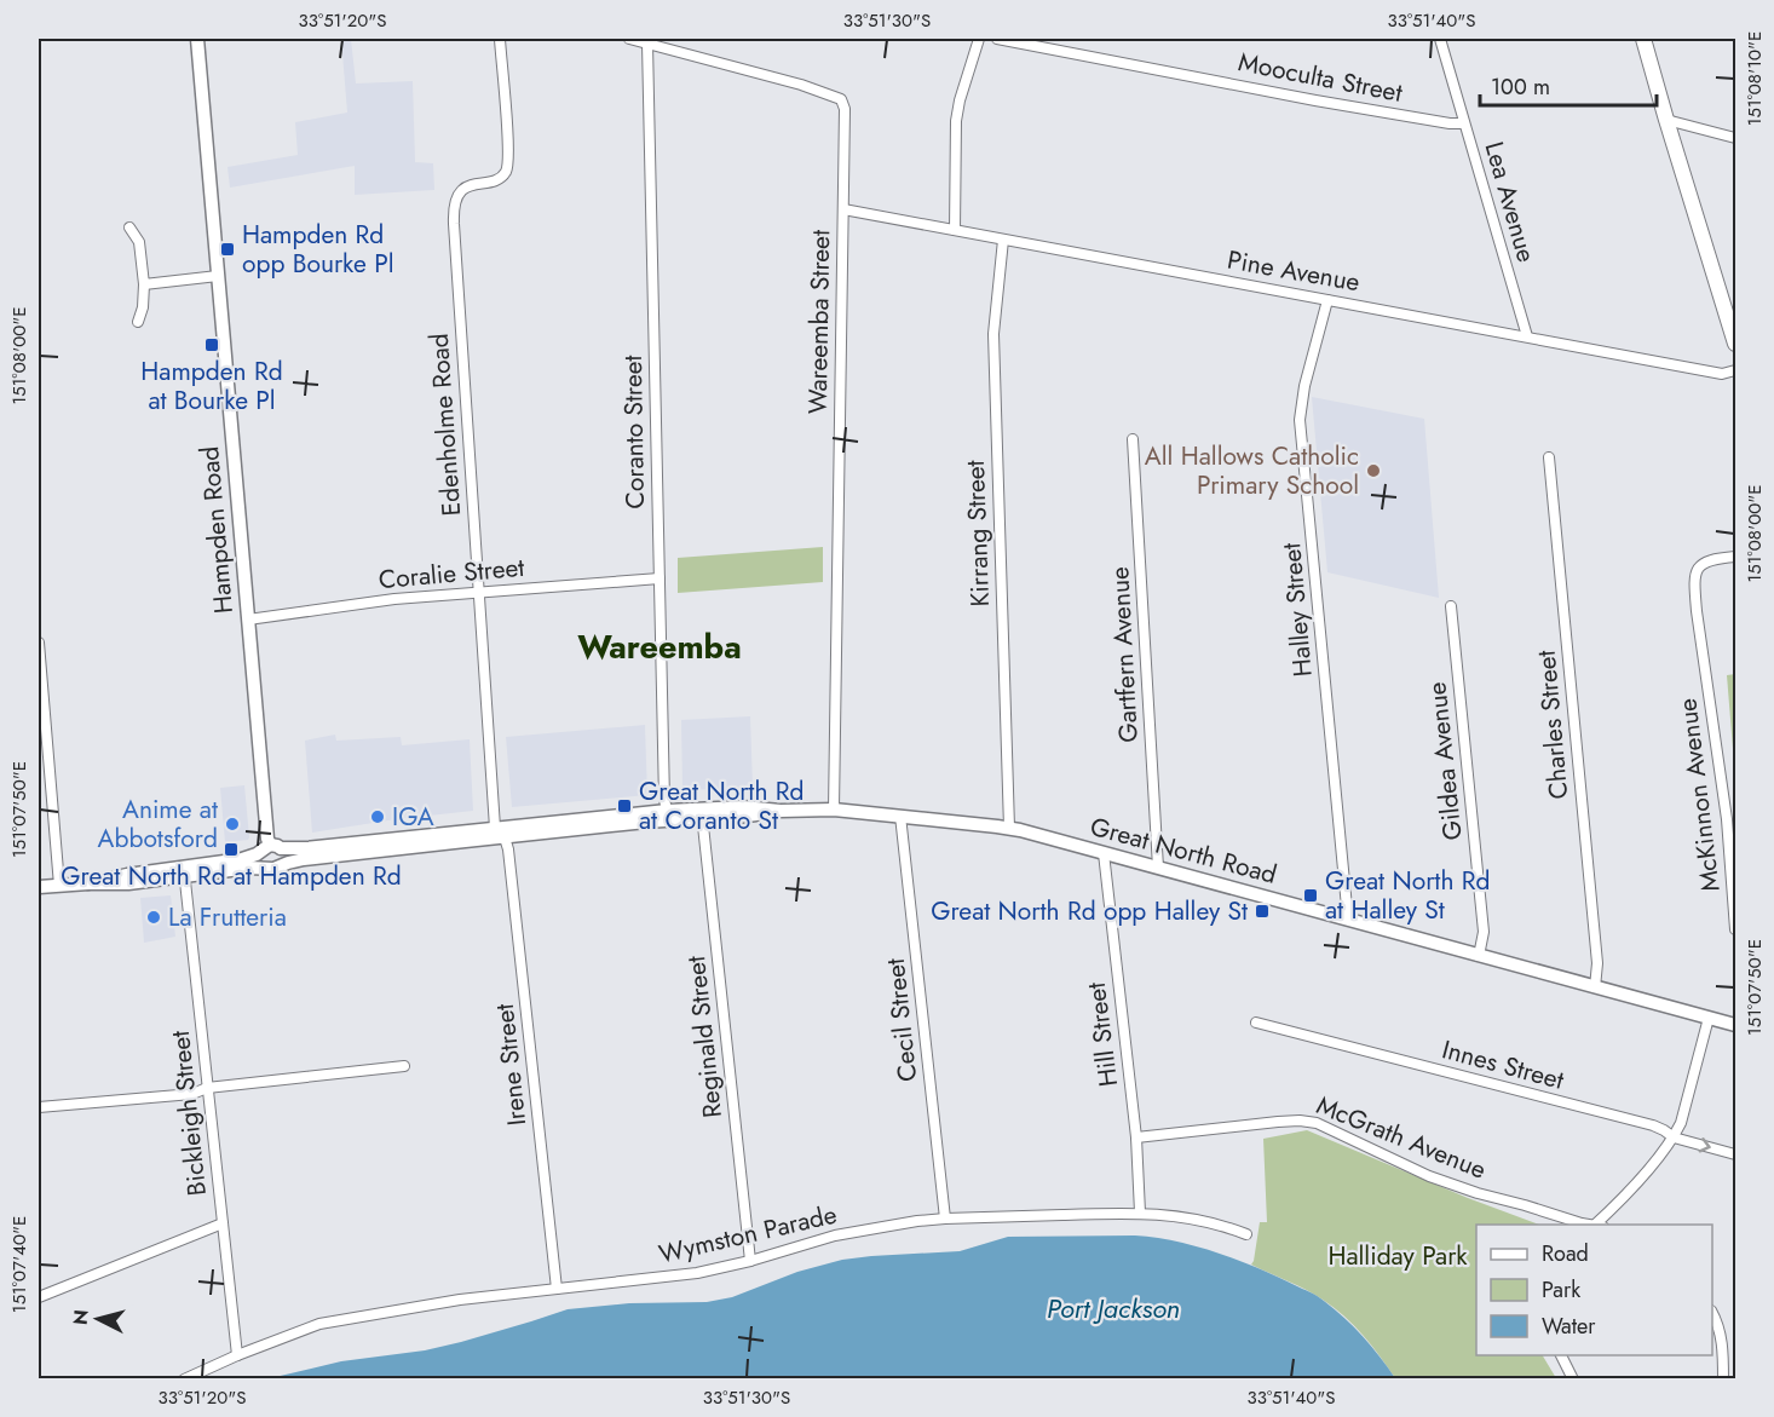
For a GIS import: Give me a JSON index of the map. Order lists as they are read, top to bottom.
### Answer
{
  "streets": {
    "main road": ["Hampden Road", "Great North Road"],
    "street": [
      "Mooculta Street",
      "Lea Avenue",
      "Pine Avenue",
      "Wareemba Street",
      "Edenholme Road",
      "Coranto Street",
      "Kirrang Street",
      "Coralie Street",
      "Halley Street",
      "Gartfern Avenue",
      "Charles Street",
      "Gildea Avenue",
      "McKinnon Avenue",
      "Cecil Street",
      "Hill Street",
      "Reginald Street",
      "Irene Street",
      "Innes Street",
      "Bickleigh Street",
      "McGrath Avenue",
      "Wymston Parade"
    ]
  },
  "crossings": [
    ["Mooculta Street", "Lea Avenue"],
    ["Lea Avenue", "Pine Avenue"],
    ["Pine Avenue", "Wareemba Street"],
    ["Pine Avenue", "Kirrang Street"],
    ["Pine Avenue", "Halley Street"],
    ["Wareemba Street", "Coranto Street"],
    ["Wareemba Street", "Great North Road"],
    ["Edenholme Road", "Coralie Street"],
    ["Edenholme Road", "Great North Road"],
    ["Edenholme Road", "Irene Street"],
    ["Coranto Street", "Coralie Street"],
    ["Coranto Street", "Great North Road"],
    ["Hampden Road", "Coralie Street"],
    ["Hampden Road", "Great North Road"],
    ["Kirrang Street", "Great North Road"],
    ["Halley Street", "Great North Road"],
    ["Gartfern Avenue", "Great North Road"],
    ["Charles Street", "Great North Road"],
    ["Gildea Avenue", "Great North Road"],
    ["Great North Road", "Cecil Street"],
    ["Great North Road", "Hill Street"],
    ["Great North Road", "Reginald Street"],
    ["Great North Road", "Irene Street"],
    ["Great North Road", "Bickleigh Street"],
    ["Cecil Street", "Wymston Parade"],
    ["Hill Street", "McGrath Avenue"],
    ["Hill Street", "Wymston Parade"],
    ["Reginald Street", "Wymston Parade"],
    ["Irene Street", "Wymston Parade"],
    ["Bickleigh Street", "Wymston Parade"]
  ],
  "districts": ["Wareemba"],
  "water": ["Port Jackson"],
  "parks": ["Halliday Park"],
  "places": {
    "transit": [
      "Hampden Rd opp Bourke Pl",
      "Hampden Rd at Bourke Pl",
      "Great North Rd at Coranto St",
      "Great North Rd at Hampden Rd",
      "Great North Rd at Halley St",
      "Great North Rd opp Halley St"
    ],
    "other": [
      "All Hallows Catholic Primary School",
      "IGA",
      "Anime at Abbotsford",
      "La Frutteria"
    ]
  },
  "legend": ["Road", "Park", "Water"],
  "scale_bar": "100 m",
  "north": "left",
  "coordinates": [
    "33°51'20\"S",
    "33°51'30\"S",
    "33°51'40\"S",
    "151°08'10\"E",
    "151°08'00\"E",
    "151°07'50\"E",
    "151°07'40\"E"
  ]
}
